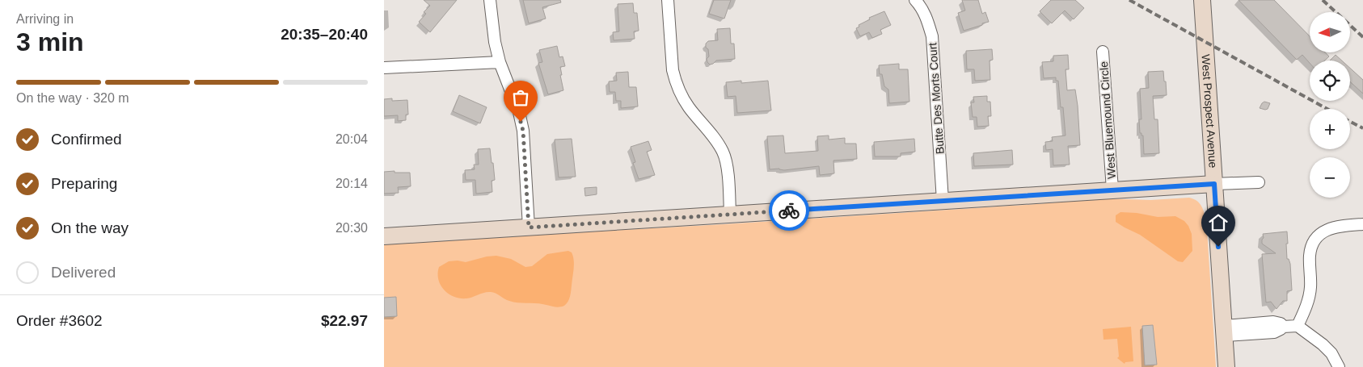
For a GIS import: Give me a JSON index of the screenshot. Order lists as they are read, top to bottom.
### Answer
{
  "streets": {
    "main road": ["West Prospect Avenue"],
    "street": ["Butte Des Morts Court", "West Bluemound Circle"]
  },
  "north": "left",
  "page": {
    "heading": ["3 min", "Arriving in", "20:35–20:40"],
    "panel": ["Order #3602", "$22.97"],
    "map_buttons": ["+", "−"],
    "bar": "On the way · 320 m",
    "list": [
      ["Confirmed", "20:04"],
      ["Preparing", "20:14"],
      ["On the way", "20:30"],
      "Delivered"
    ]
  }
}
